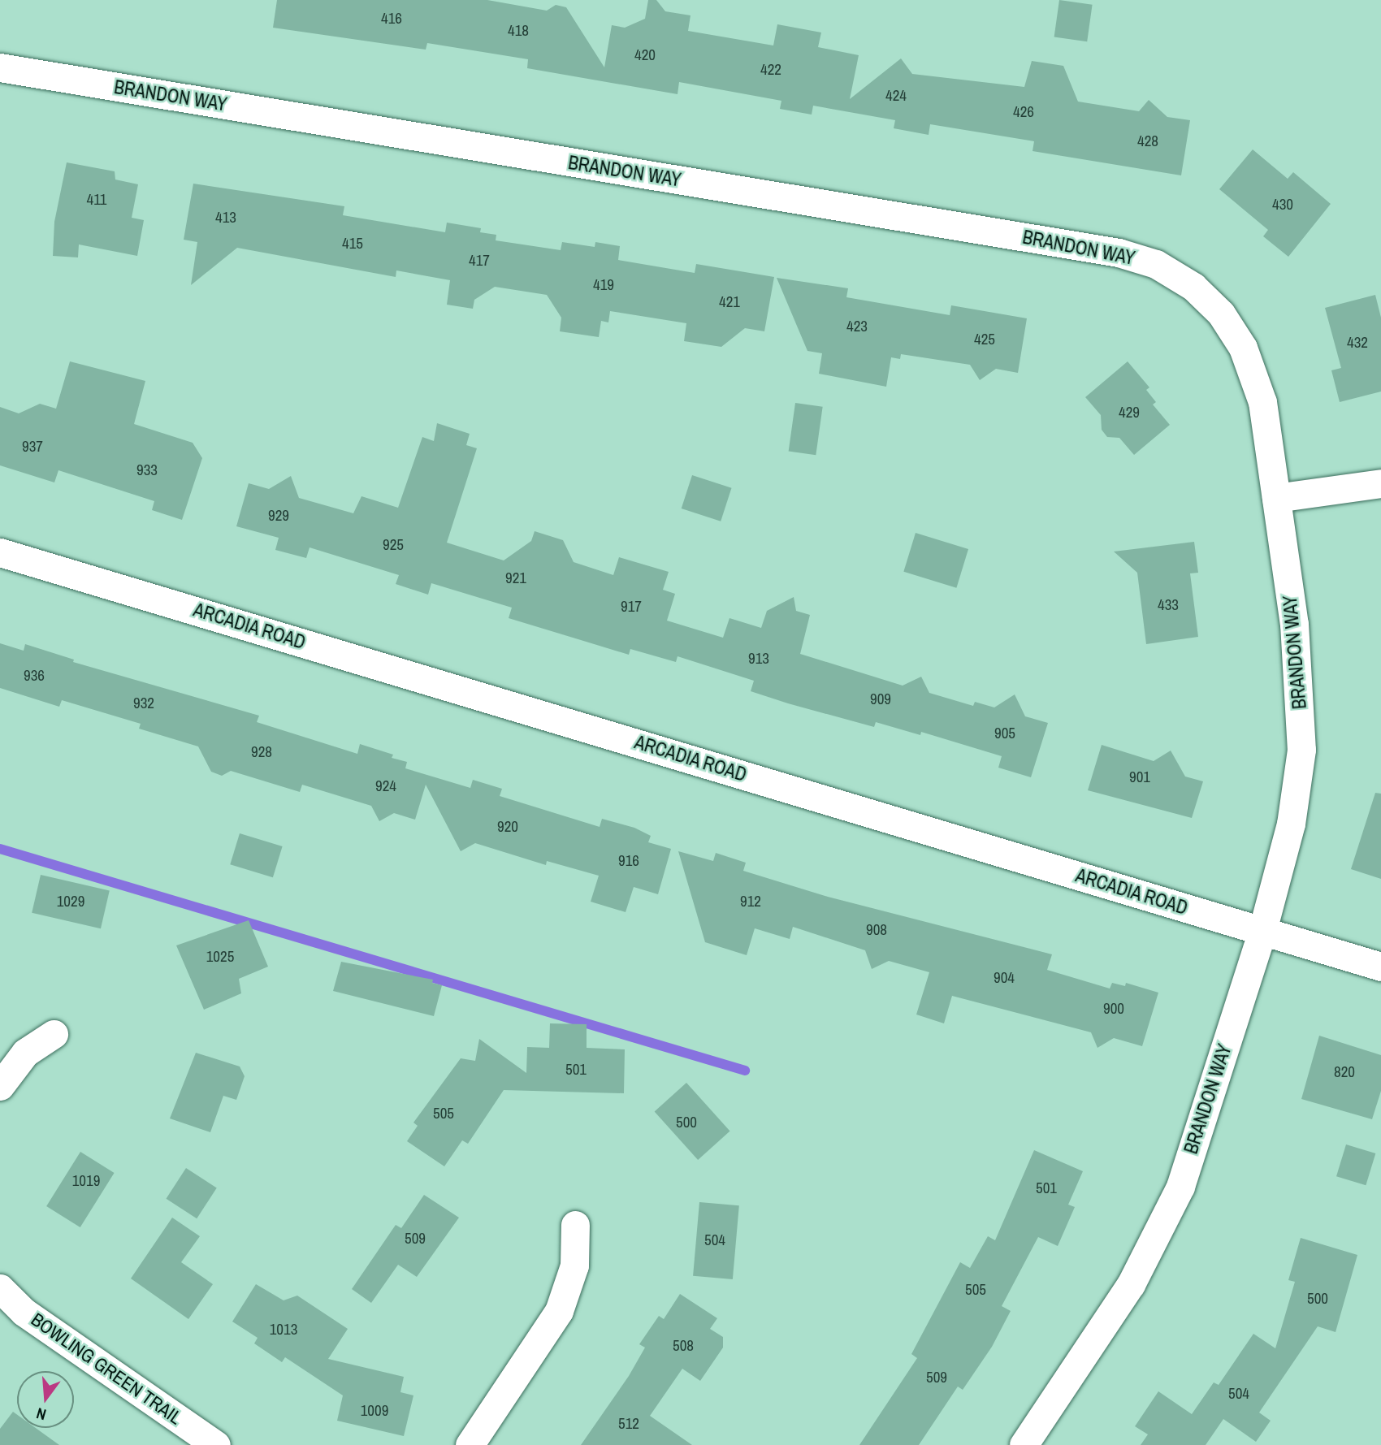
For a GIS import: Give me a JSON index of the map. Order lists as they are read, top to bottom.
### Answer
{
  "streets": {
    "street": ["BRANDON WAY", "ARCADIA ROAD", "BOWLING GREEN TRAIL"]
  },
  "crossings": [
    ["BRANDON WAY", "ARCADIA ROAD"]
  ],
  "house_numbers": [
    "416",
    "418",
    "420",
    "422",
    "424",
    "426",
    "428",
    "411",
    "430",
    "413",
    "415",
    "417",
    "419",
    "421",
    "423",
    "425",
    "432",
    "429",
    "937",
    "933",
    "929",
    "925",
    "921",
    "433",
    "917",
    "913",
    "936",
    "909",
    "932",
    "905",
    "928",
    "901",
    "924",
    "920",
    "916",
    "1029",
    "912",
    "908",
    "1025",
    "904",
    "900",
    "501",
    "820",
    "505",
    "500",
    "1019",
    "501",
    "509",
    "504",
    "505",
    "500",
    "1013",
    "508",
    "509",
    "504",
    "1009",
    "512"
  ],
  "north": "bottom"
}
